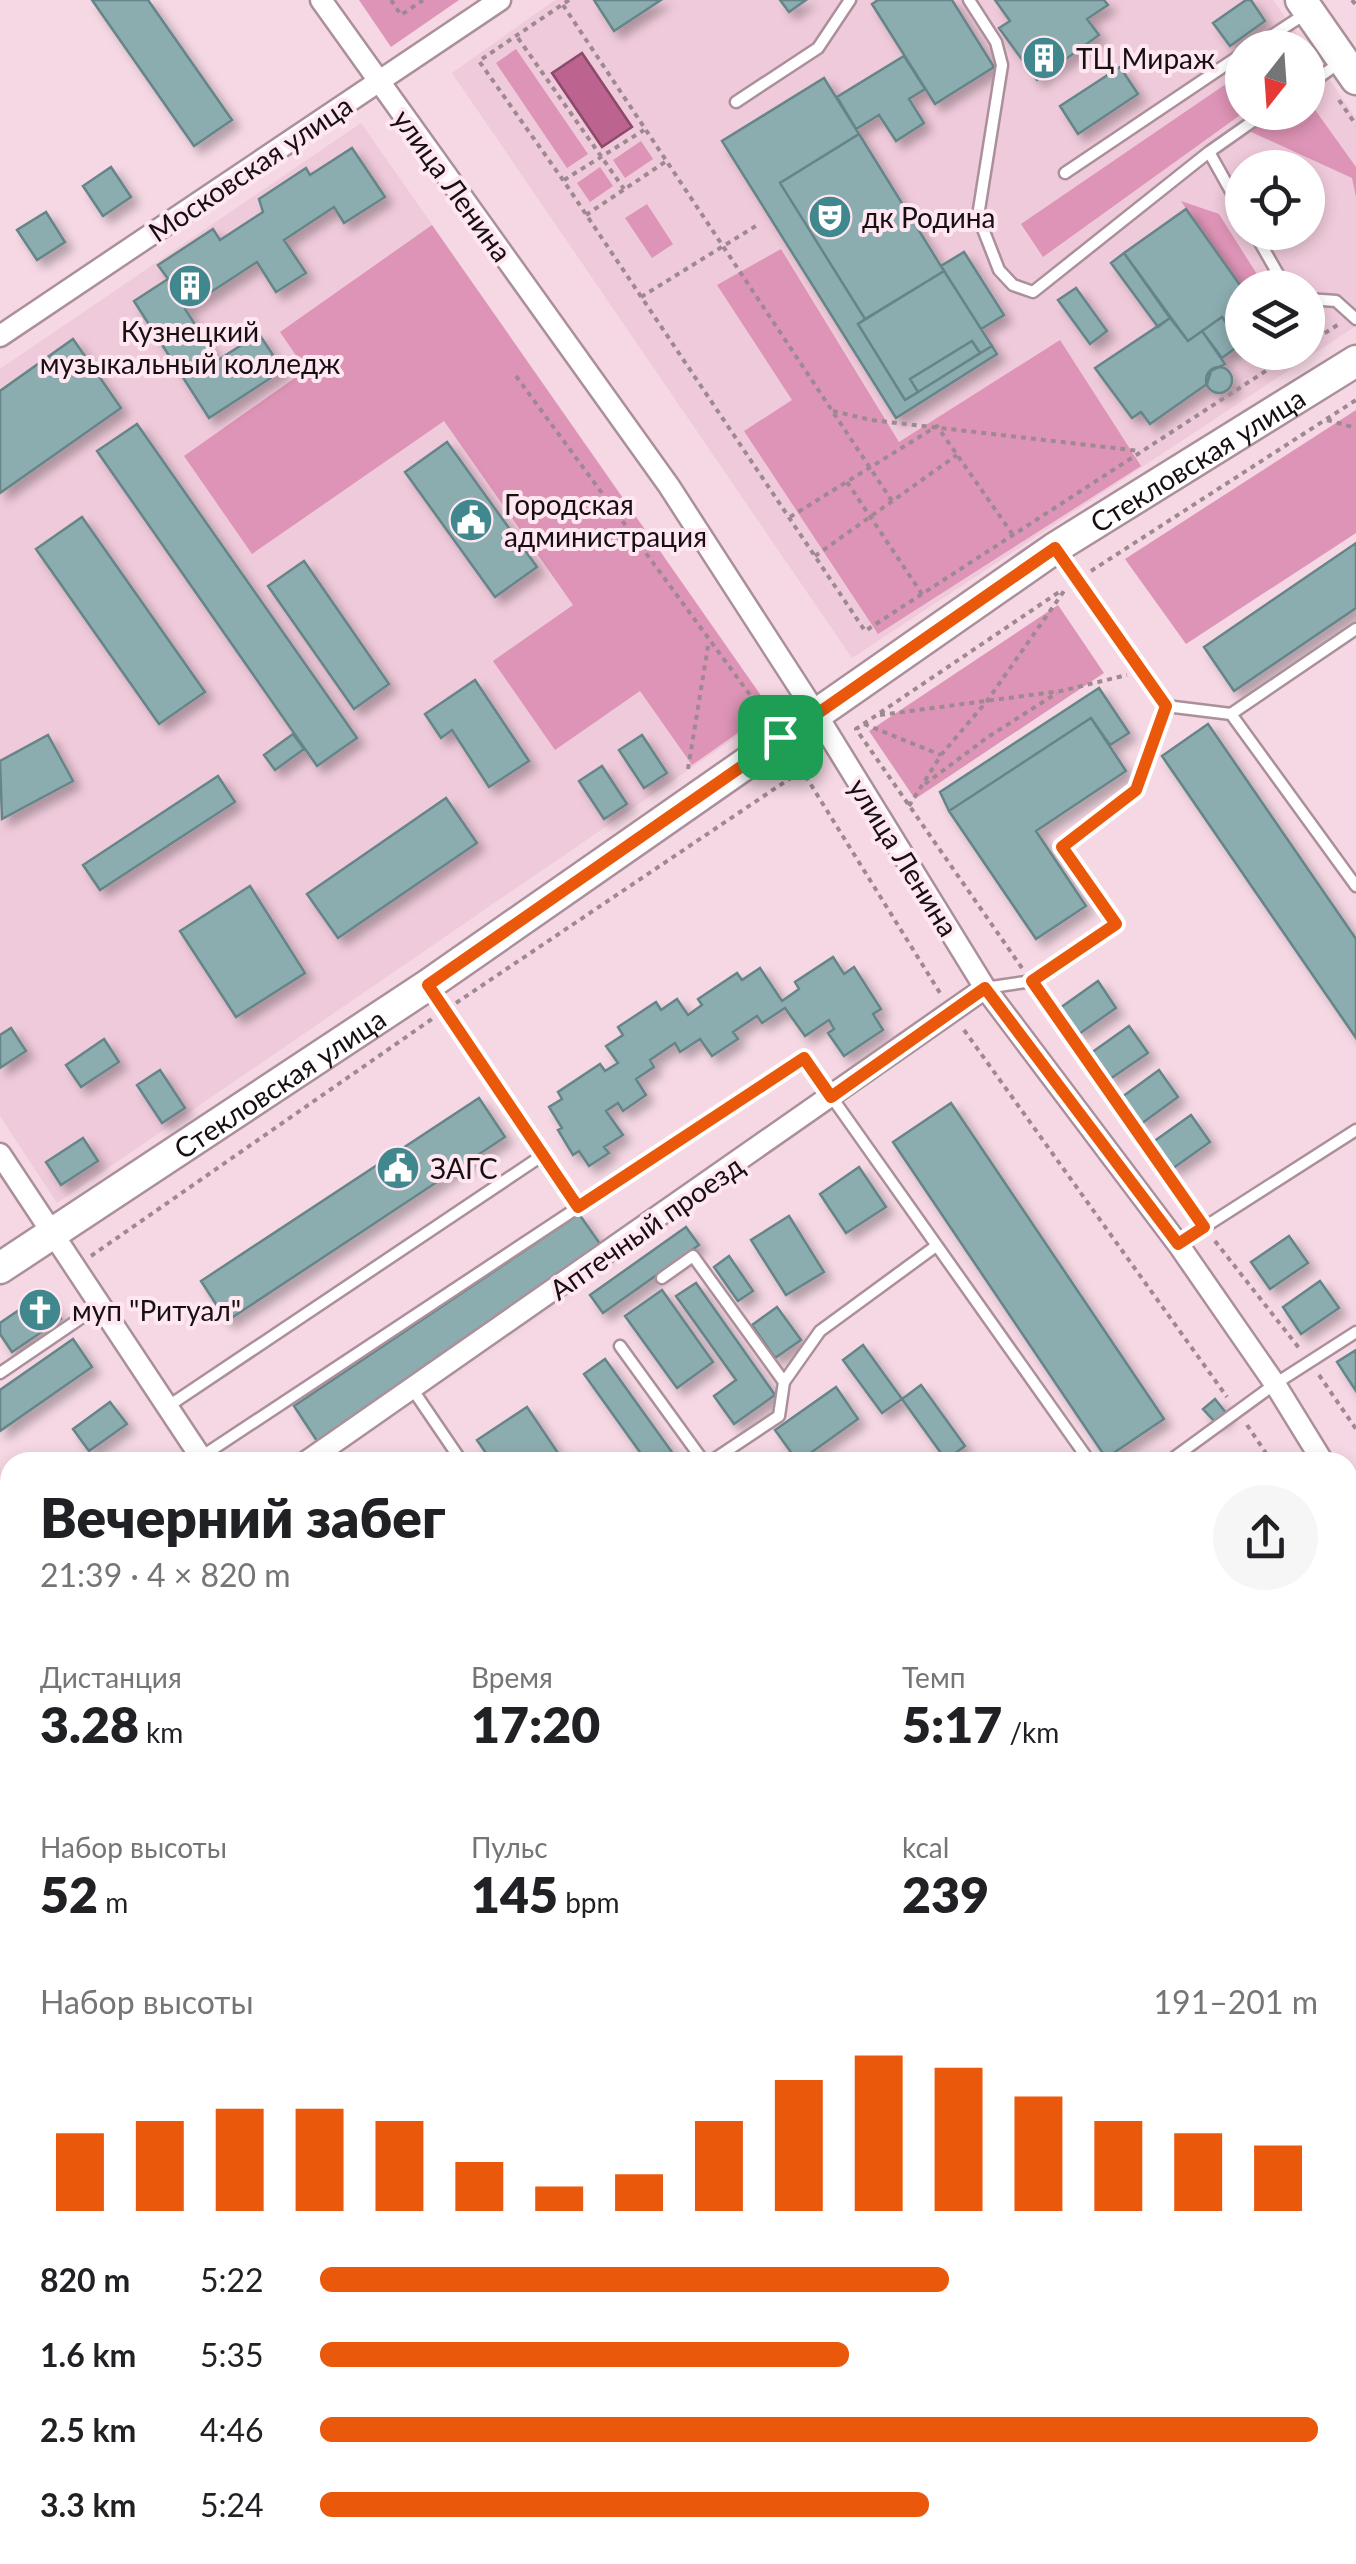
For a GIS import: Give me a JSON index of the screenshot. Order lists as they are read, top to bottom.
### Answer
{
  "streets": {
    "street": [
      "Московская улица",
      "улица Ленина",
      "Стекловская улица",
      "Аптечный проезд"
    ]
  },
  "crossings": [
    ["Московская улица", "улица Ленина"],
    ["улица Ленина", "Стекловская улица"],
    ["улица Ленина", "Аптечный проезд"]
  ],
  "places": {
    "building": ["ТЦ Мираж", "Кузнецкий музыкальный колледж"],
    "theatre": ["дк Родина"],
    "public building": ["Городская администрация", "ЗАГС"],
    "church": ["муп \"Ритуал\""]
  },
  "north": "bottom",
  "page": {
    "heading": ["Вечерний забег", "21:39 · 4 × 820 m"],
    "stats": [
      ["Дистанция", "3.28 km"],
      ["Время", "17:20"],
      ["Темп", "5:17 /km"],
      ["Набор высоты", "52 m"],
      ["Пульс", "145 bpm"],
      ["kcal", "239"]
    ],
    "chart": ["Набор высоты", "191–201 m"],
    "list": [
      {
        "name": "820 m",
        "note": "5:22"
      },
      {
        "name": "1.6 km",
        "note": "5:35"
      },
      {
        "name": "2.5 km",
        "note": "4:46"
      },
      {
        "name": "3.3 km",
        "note": "5:24"
      }
    ]
  }
}
